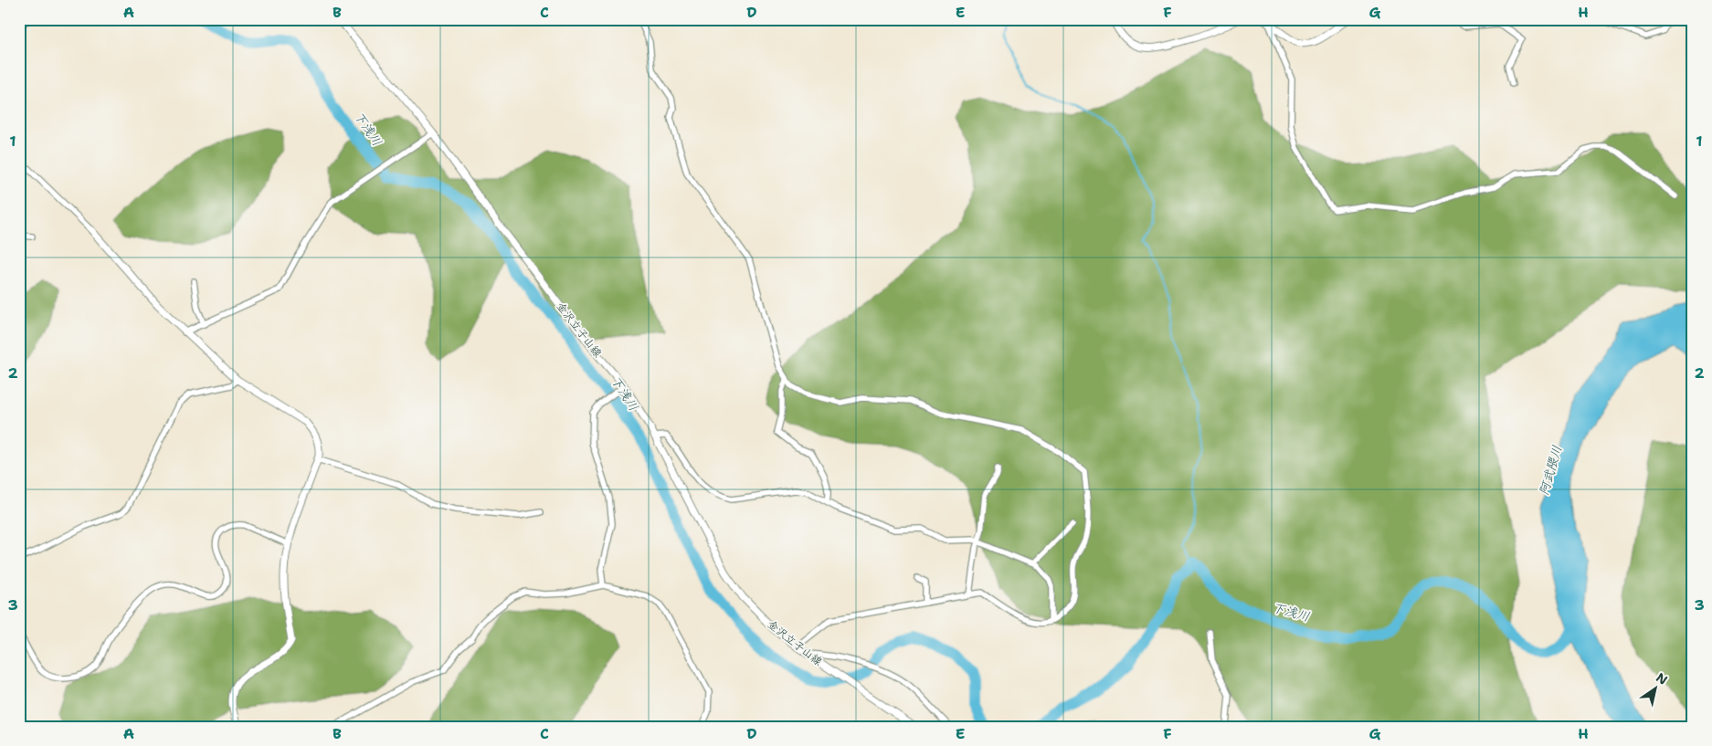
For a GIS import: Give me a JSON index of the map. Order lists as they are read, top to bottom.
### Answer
{
  "streets": {
    "street": ["金沢立子山線"]
  },
  "water": ["下浅川", "阿武隈川"],
  "north": "top right",
  "grid": {
    "columns": [
      "A",
      "B",
      "C",
      "D",
      "E",
      "F",
      "G",
      "H"
    ],
    "rows": ["1", "2", "3"]
  }
}
